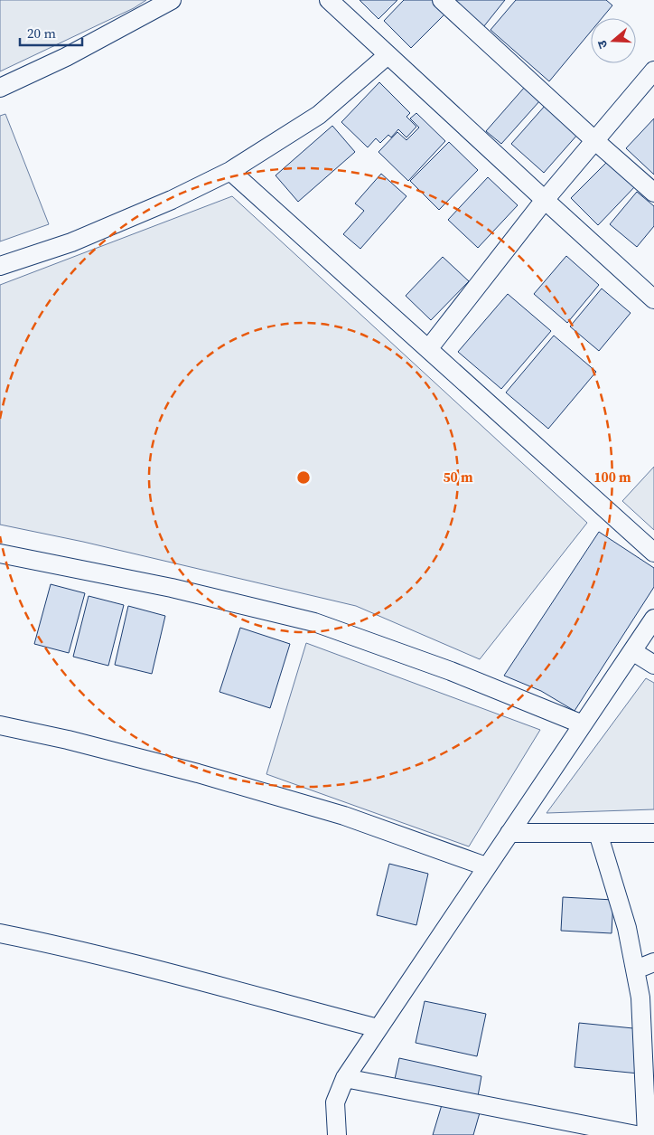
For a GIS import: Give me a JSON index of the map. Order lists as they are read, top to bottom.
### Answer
{
  "scale_bar": "20 m",
  "north": "left",
  "rings": ["50 m", "100 m"]
}
